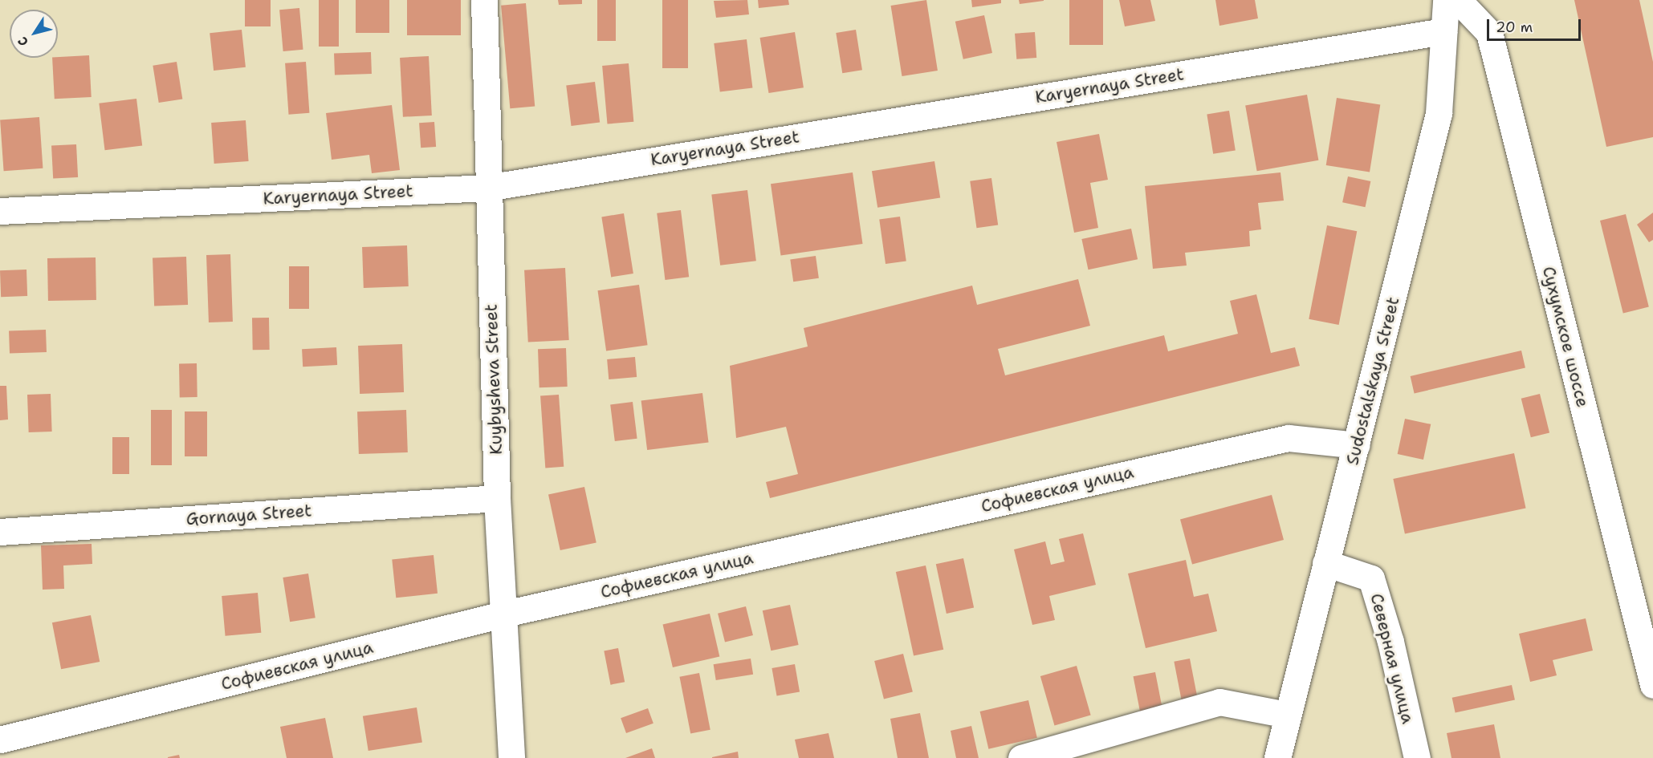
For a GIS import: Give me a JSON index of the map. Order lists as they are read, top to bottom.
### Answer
{
  "streets": {
    "main road": [
      "Karyernaya Street",
      "Сухумское шоссе",
      "Kuybysheva Street",
      "Sudostalskaya Street",
      "Софиевская улица",
      "Gornaya Street",
      "Северная улица"
    ]
  },
  "crossings": [
    ["Karyernaya Street", "Kuybysheva Street"],
    ["Karyernaya Street", "Sudostalskaya Street"],
    ["Kuybysheva Street", "Софиевская улица"],
    ["Kuybysheva Street", "Gornaya Street"],
    ["Sudostalskaya Street", "Софиевская улица"],
    ["Sudostalskaya Street", "Северная улица"]
  ],
  "scale_bar": "20 m",
  "north": "bottom left"
}
